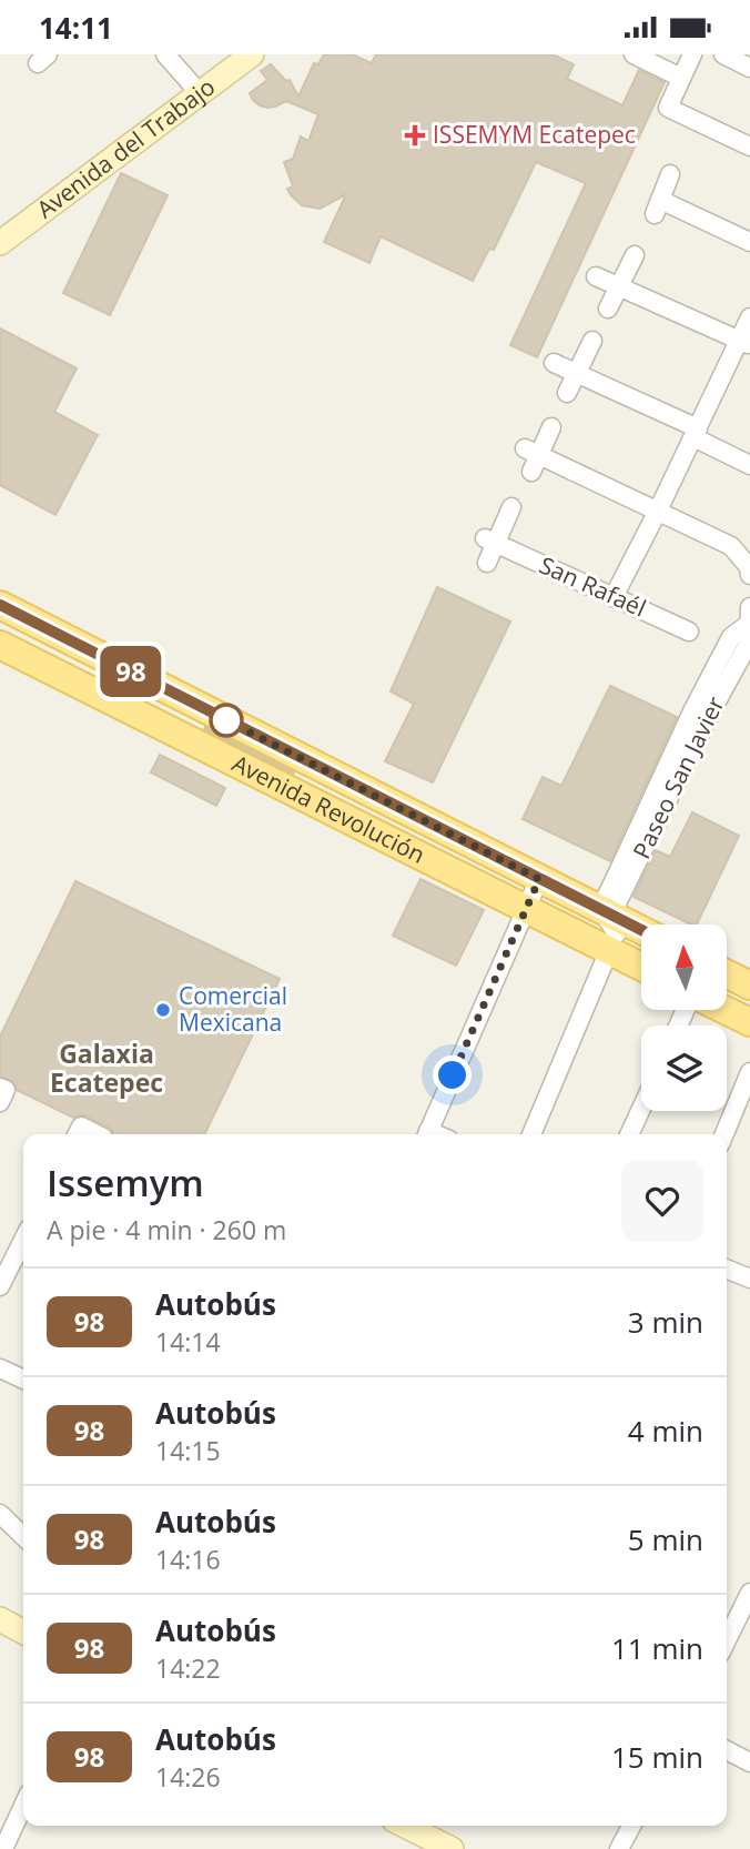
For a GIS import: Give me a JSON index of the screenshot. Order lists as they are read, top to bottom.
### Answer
{
  "streets": {
    "main road": ["Avenida del Trabajo", "Avenida Revolución"],
    "street": ["San Rafaél", "Paseo San Javier"]
  },
  "crossings": [
    ["Paseo San Javier", "Avenida Revolución"]
  ],
  "districts": ["Galaxia Ecatepec"],
  "places": {
    "health": ["ISSEMYM Ecatepec"],
    "other": ["Comercial Mexicana"]
  },
  "lines": ["bus line 98"],
  "north": "top",
  "page": {
    "status": "14:11",
    "on_map": "98",
    "heading": ["Issemym", "A pie · 4 min · 260 m"],
    "list": [
      {
        "mark": "98",
        "name": "Autobús",
        "note": "14:14",
        "value": "3 min"
      },
      {
        "mark": "98",
        "name": "Autobús",
        "note": "14:15",
        "value": "4 min"
      },
      {
        "mark": "98",
        "name": "Autobús",
        "note": "14:16",
        "value": "5 min"
      },
      {
        "mark": "98",
        "name": "Autobús",
        "note": "14:22",
        "value": "11 min"
      },
      {
        "mark": "98",
        "name": "Autobús",
        "note": "14:26",
        "value": "15 min"
      }
    ]
  }
}
